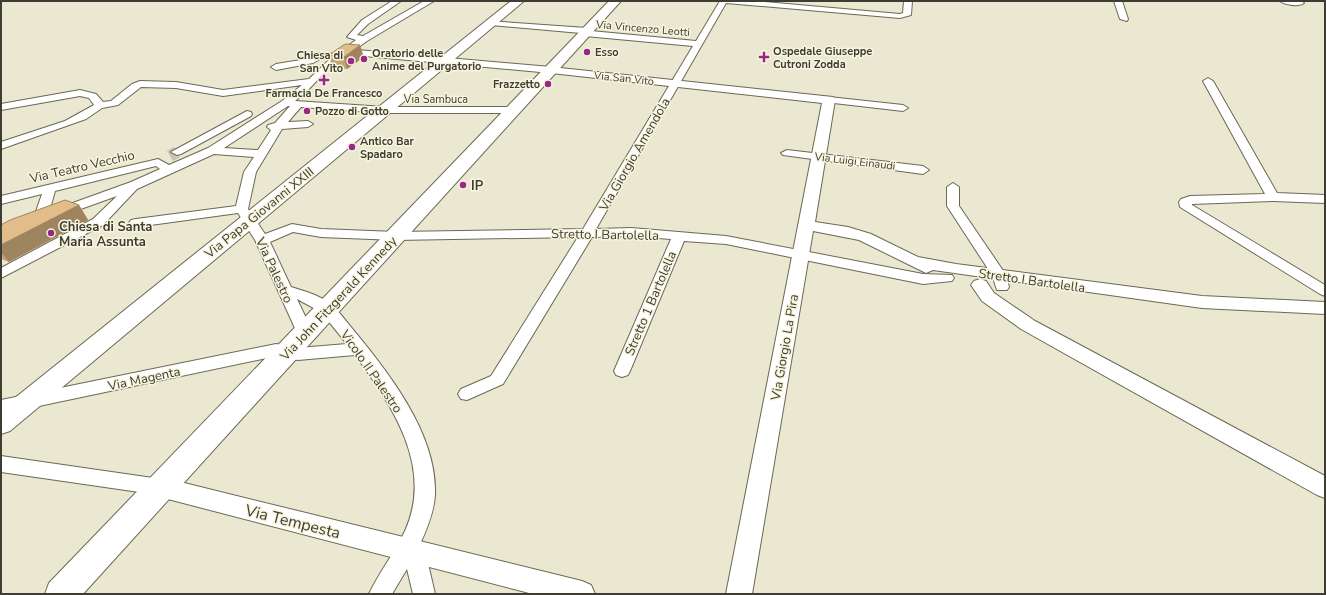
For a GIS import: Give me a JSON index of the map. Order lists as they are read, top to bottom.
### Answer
{
  "streets": {
    "main road": ["Via Papa Giovanni XXIII", "Via John Fitzgerald Kennedy"],
    "street": [
      "Via Vincenzo Leotti",
      "Via San Vito",
      "Via Sambuca",
      "Via Giorgio Amendola",
      "Via Luigi Einaudi",
      "Via Teatro Vecchio",
      "Stretto I Bartolella",
      "Via Palestro",
      "Stretto 1 Bartolella",
      "Via Giorgio La Pira",
      "Vicolo II Palestro",
      "Via Magenta",
      "Via Tempesta"
    ]
  },
  "crossings": [
    ["Via Vincenzo Leotti", "Via Giorgio Amendola"],
    ["Via Vincenzo Leotti", "Via Papa Giovanni XXIII"],
    ["Via Vincenzo Leotti", "Via John Fitzgerald Kennedy"],
    ["Via San Vito", "Via Giorgio Amendola"],
    ["Via San Vito", "Via Papa Giovanni XXIII"],
    ["Via San Vito", "Via John Fitzgerald Kennedy"],
    ["Via San Vito", "Via Giorgio La Pira"],
    ["Via Sambuca", "Via Papa Giovanni XXIII"],
    ["Via Sambuca", "Via John Fitzgerald Kennedy"],
    ["Via Giorgio Amendola", "Stretto I Bartolella"],
    ["Via Luigi Einaudi", "Via Giorgio La Pira"],
    ["Via Papa Giovanni XXIII", "Via Palestro"],
    ["Via Papa Giovanni XXIII", "Via Magenta"],
    ["Stretto I Bartolella", "Via Palestro"],
    ["Stretto I Bartolella", "Via John Fitzgerald Kennedy"],
    ["Stretto I Bartolella", "Stretto 1 Bartolella"],
    ["Stretto I Bartolella", "Via Giorgio La Pira"],
    ["Via Palestro", "Via John Fitzgerald Kennedy"],
    ["Via Palestro", "Vicolo II Palestro"],
    ["Via John Fitzgerald Kennedy", "Vicolo II Palestro"],
    ["Via John Fitzgerald Kennedy", "Via Magenta"],
    ["Via John Fitzgerald Kennedy", "Via Tempesta"],
    ["Vicolo II Palestro", "Via Magenta"],
    ["Vicolo II Palestro", "Via Tempesta"]
  ],
  "places": {
    "other": [
      "Esso",
      "Oratorio delle Anime del Purgatorio",
      "Chiesa di San Vito",
      "Frazzetto",
      "Pozzo di Gotto",
      "Antico Bar Spadaro",
      "IP",
      "Chiesa di Santa Maria Assunta"
    ],
    "health": ["Ospedale Giuseppe Cutroni Zodda", "Farmacia De Francesco"]
  }
}
